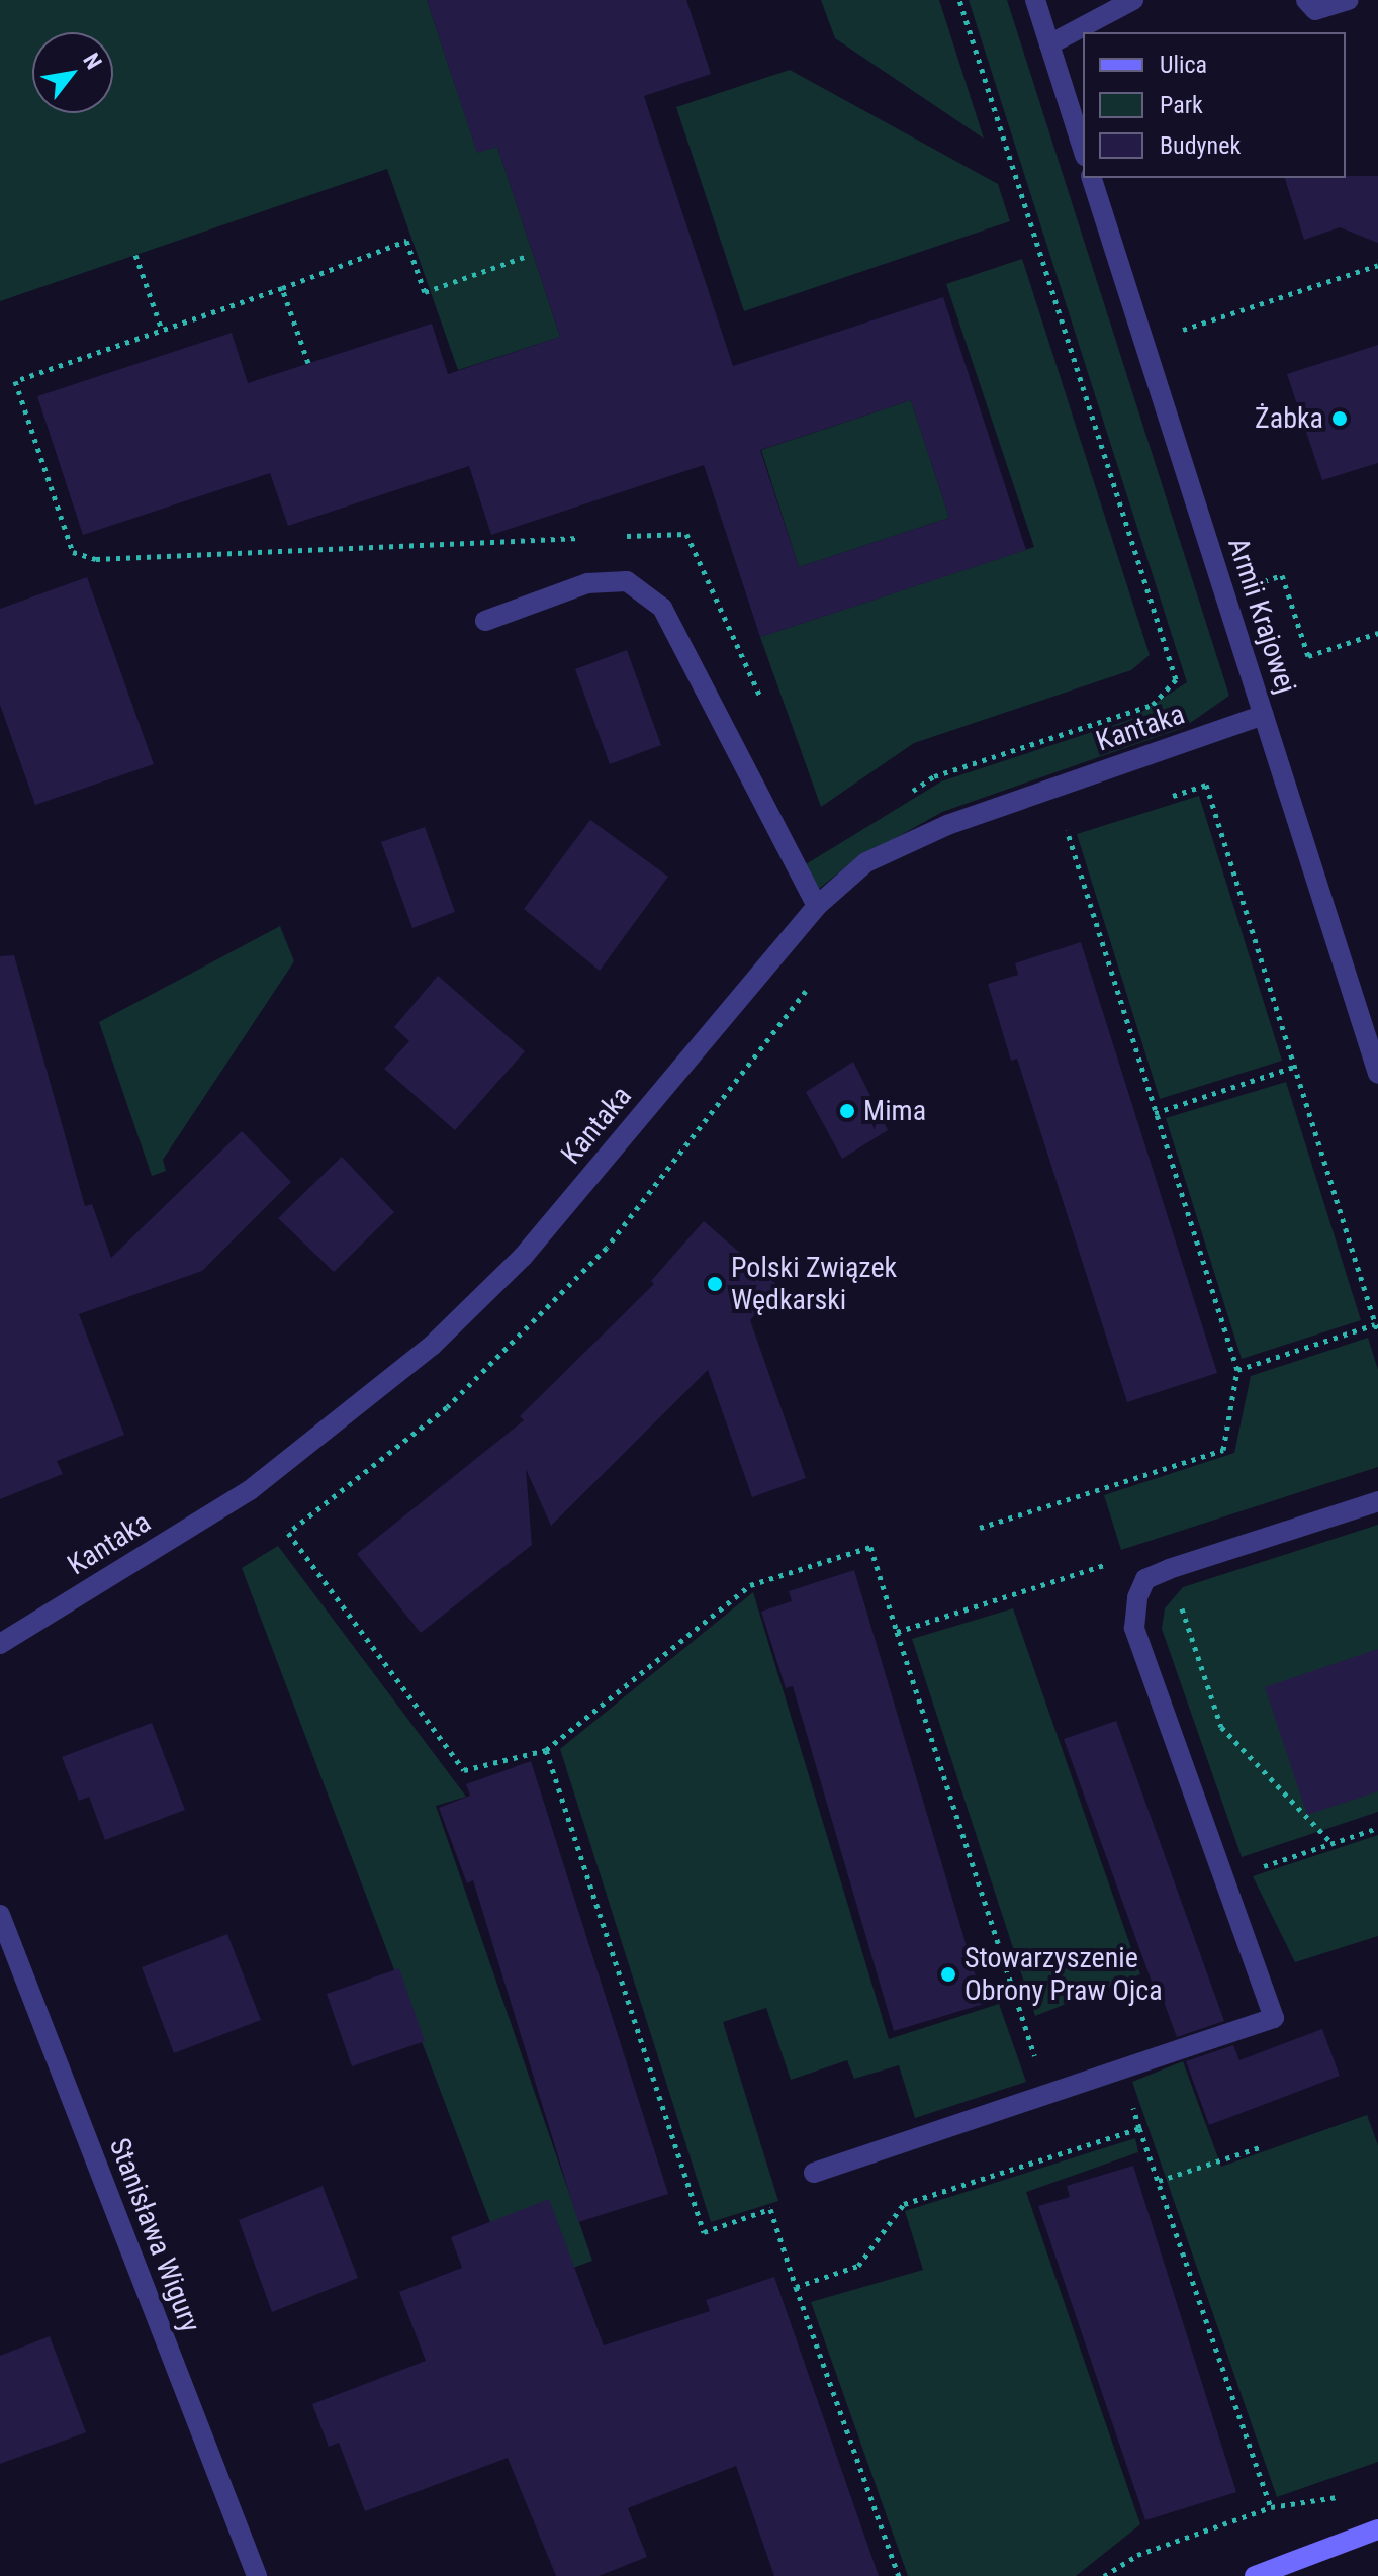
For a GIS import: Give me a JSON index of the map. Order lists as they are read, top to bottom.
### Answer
{
  "streets": {
    "street": ["Armii Krajowej", "Kantaka", "Stanisława Wigury"]
  },
  "crossings": [
    ["Armii Krajowej", "Kantaka"]
  ],
  "places": [
    "Żabka",
    "Mima",
    "Polski Związek Wędkarski",
    "Stowarzyszenie Obrony Praw Ojca"
  ],
  "legend": ["Ulica", "Park", "Budynek"],
  "north": "top right"
}
